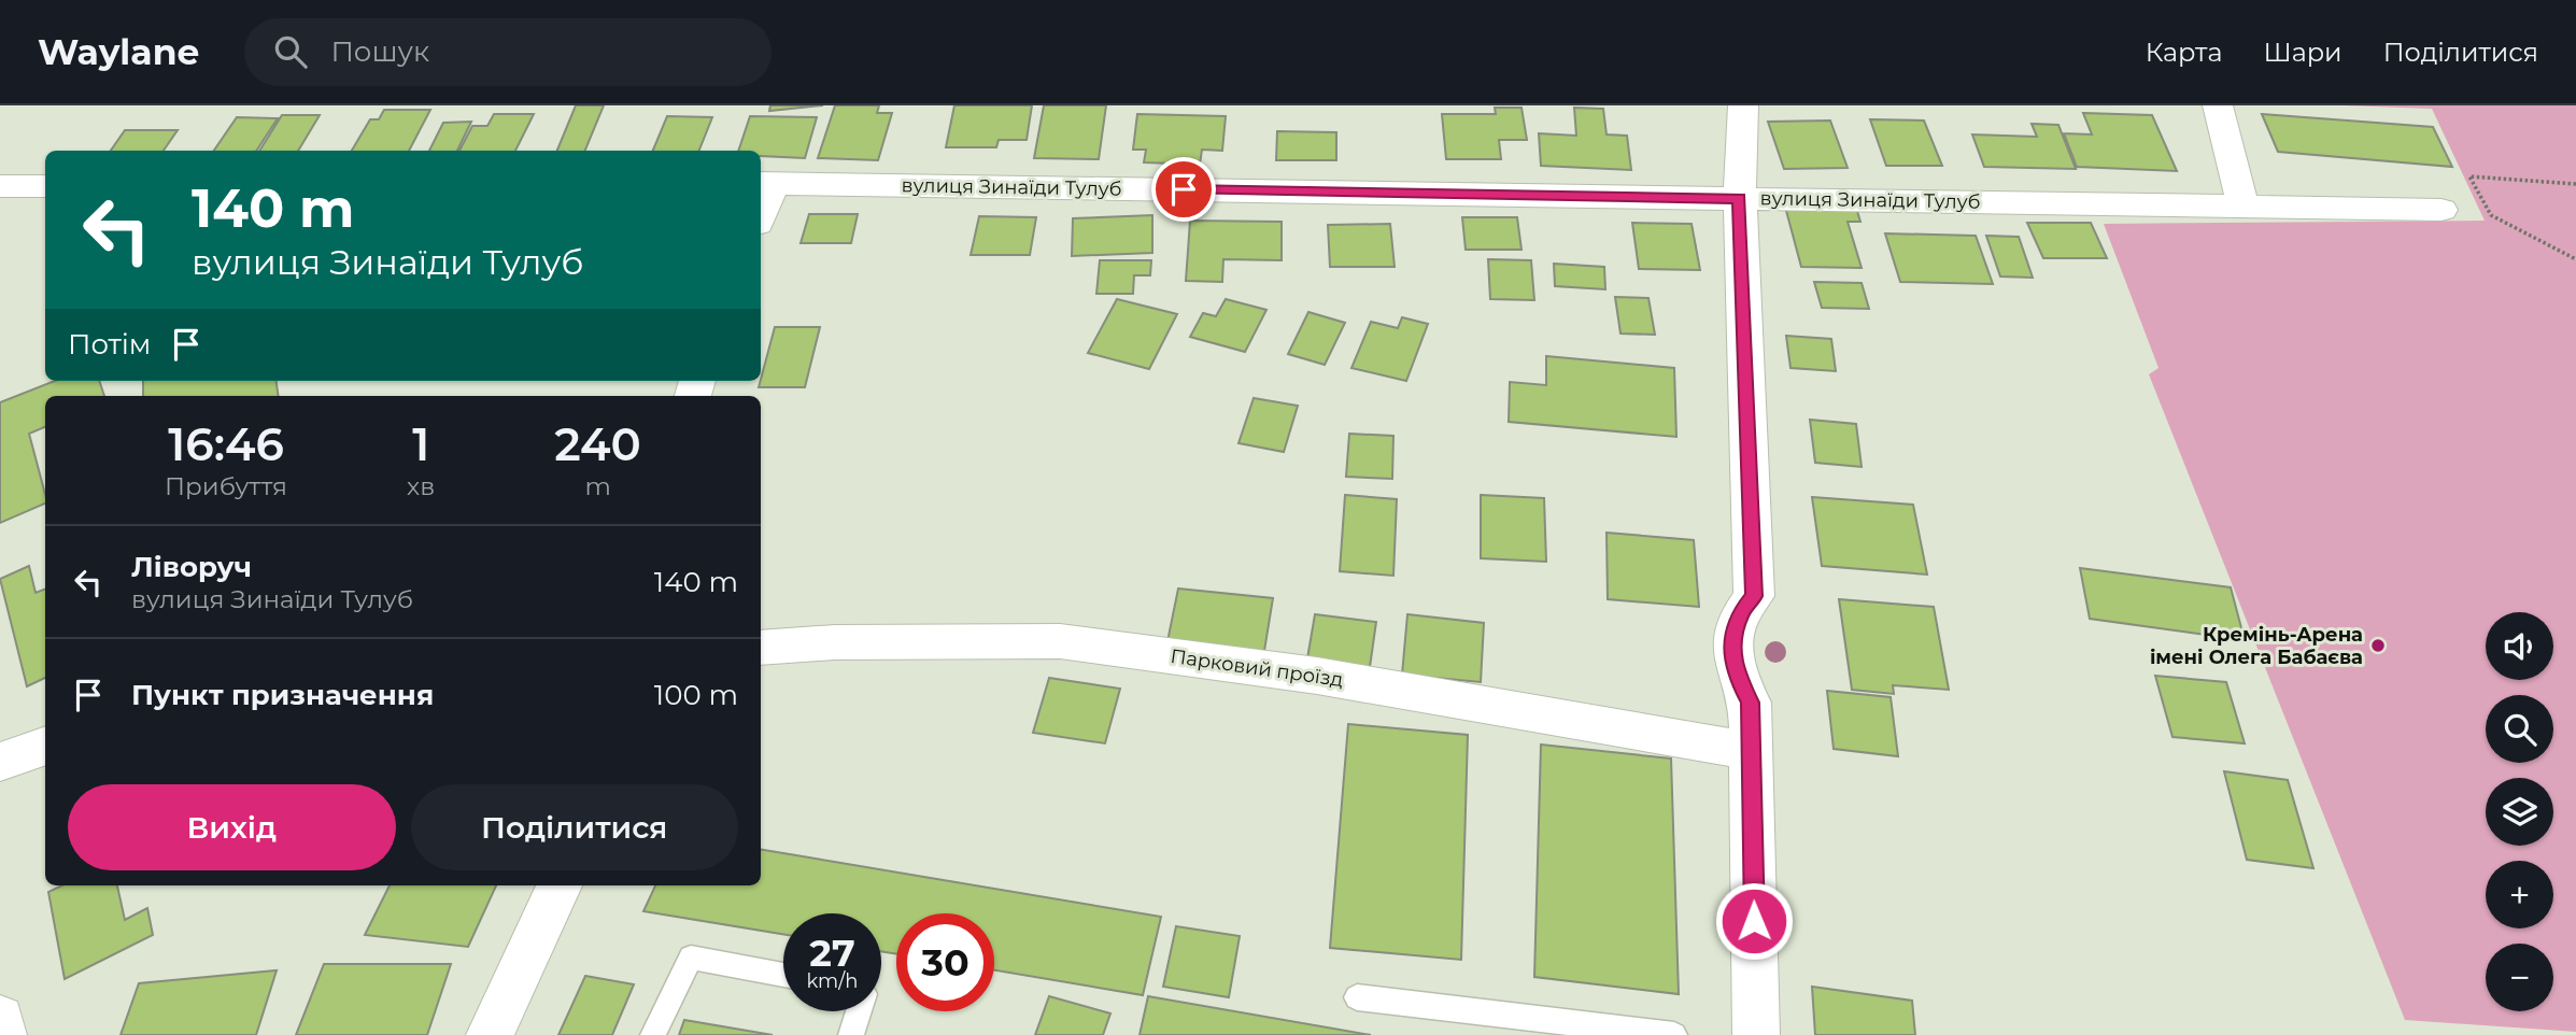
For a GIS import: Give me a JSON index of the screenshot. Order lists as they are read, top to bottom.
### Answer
{
  "streets": {
    "street": ["вулиця Зинаїди Тулуб", "Парковий проїзд"]
  },
  "places": ["Кремінь-Арена імені Олега Бабаєва"],
  "page": {
    "header": "Waylane",
    "search": "Пошук",
    "nav": ["Карта", "Шари", "Поділитися"],
    "turn": ["140 m", "вулиця Зинаїди Тулуб"],
    "then": "Потім",
    "eta": [
      "16:46",
      "Прибуття",
      "1",
      "хв",
      "240",
      "m"
    ],
    "list": [
      {
        "name": "Ліворуч",
        "note": "вулиця Зинаїди Тулуб",
        "value": "140 m"
      },
      {
        "name": "Пункт призначення",
        "value": "100 m"
      }
    ],
    "map_buttons": ["+", "−"],
    "buttons": ["Вихід", "Поділитися"],
    "speed": "27 km/h",
    "limit": "30"
  }
}
